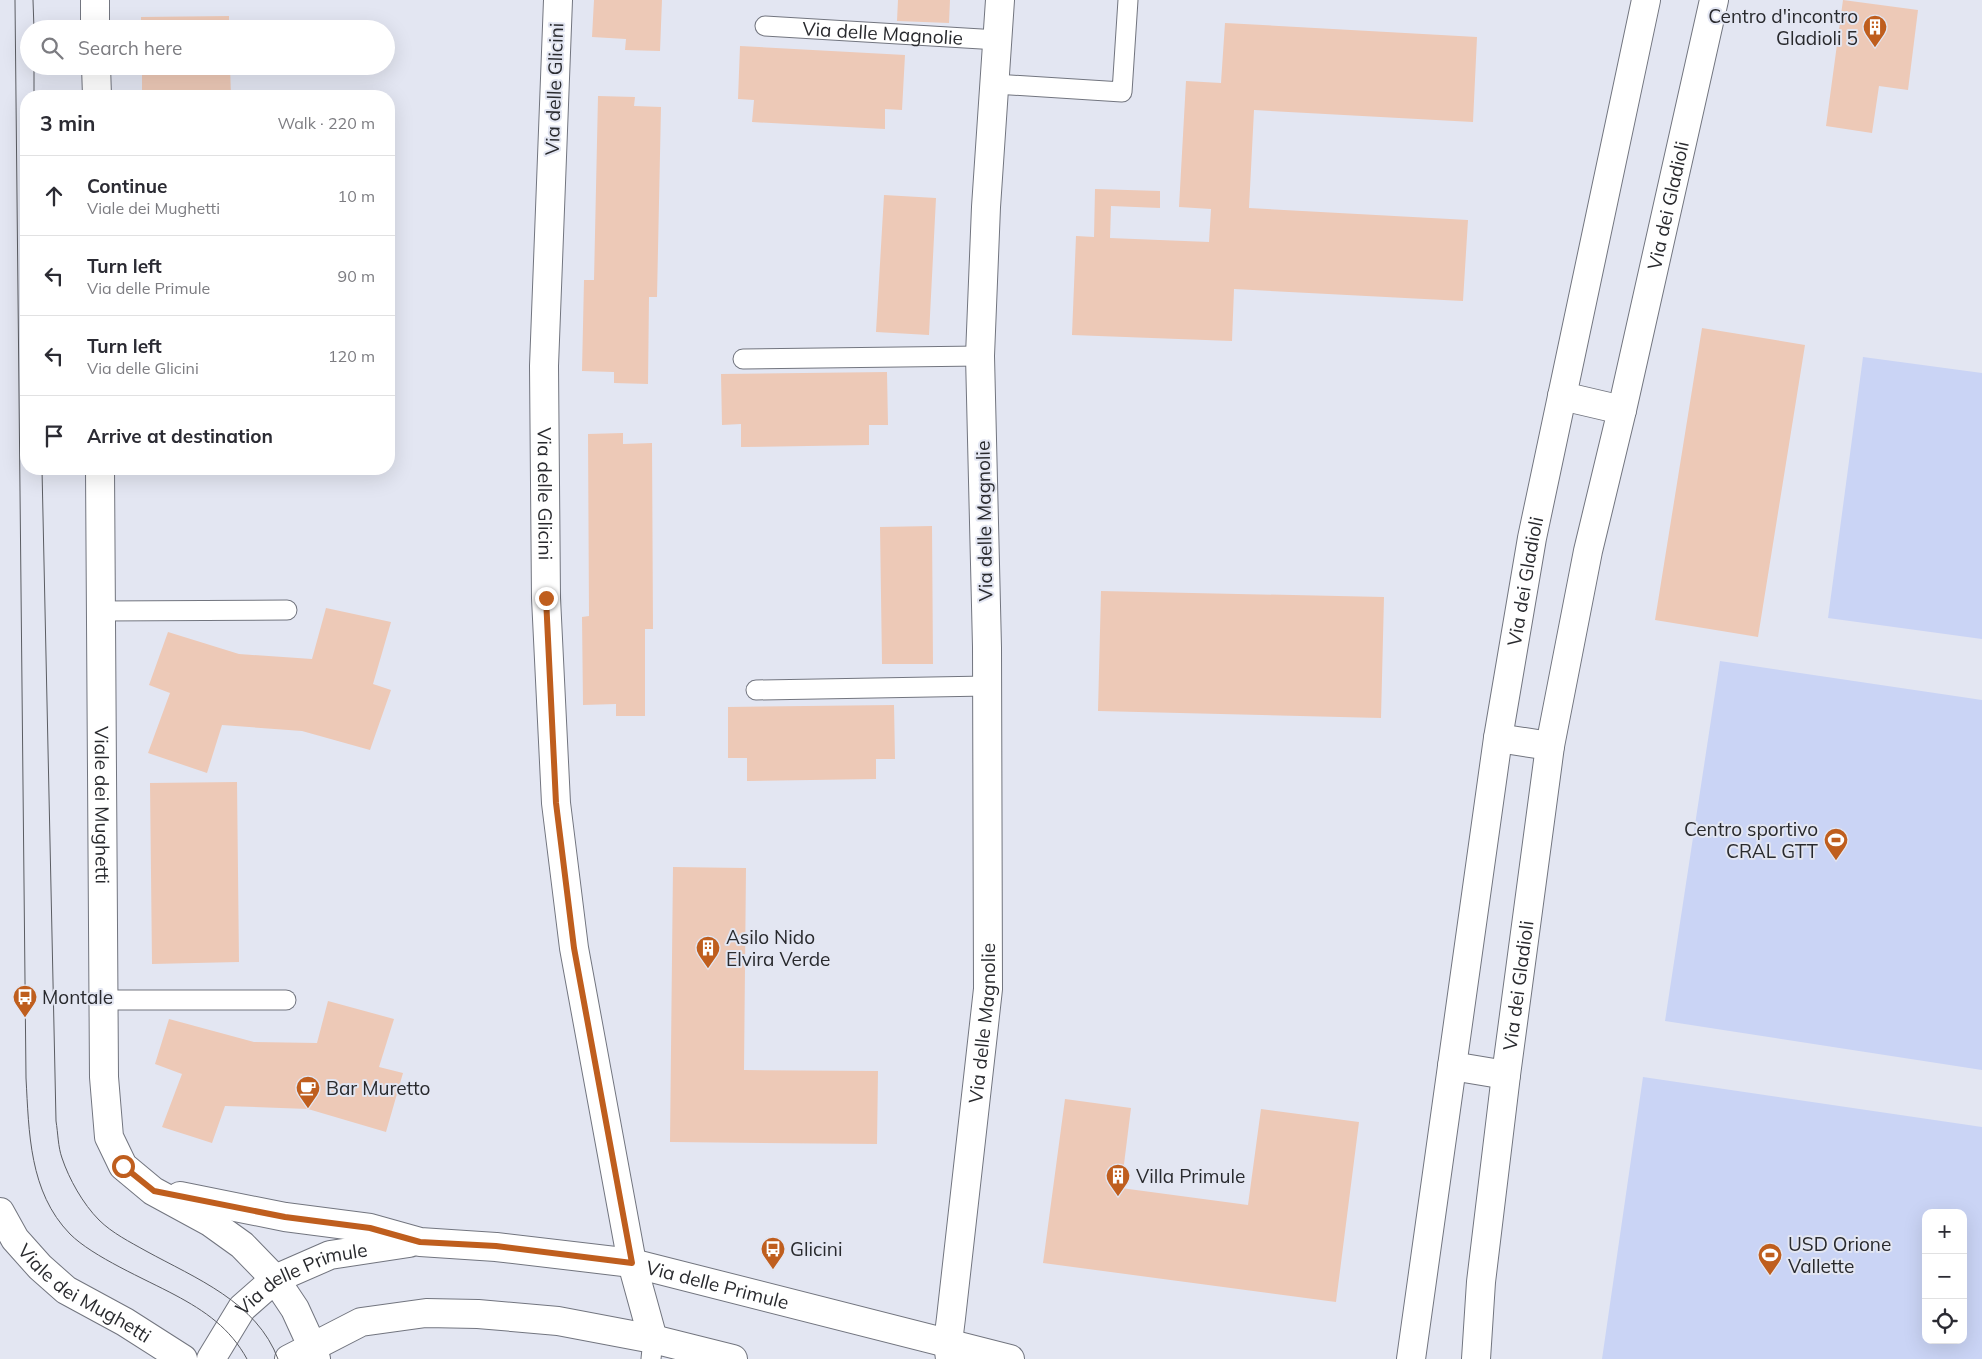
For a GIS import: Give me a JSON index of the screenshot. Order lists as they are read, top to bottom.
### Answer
{
  "streets": {
    "street": [
      "Via delle Magnolie",
      "Via delle Glicini",
      "Via dei Gladioli",
      "Viale dei Mughetti",
      "Via delle Primule"
    ]
  },
  "crossings": [
    ["Via delle Magnolie", "Via delle Primule"],
    ["Via delle Glicini", "Via delle Primule"],
    ["Viale dei Mughetti", "Via delle Primule"]
  ],
  "places": {
    "building": ["Centro d'incontro Gladioli 5", "Asilo Nido Elvira Verde", "Villa Primule"],
    "sports": ["Centro sportivo CRAL GTT", "USD Orione Vallette"],
    "bus stop": ["Montale", "Glicini"],
    "cafe": ["Bar Muretto"]
  },
  "page": {
    "search": "Search here",
    "heading": ["3 min", "Walk · 220 m"],
    "list": [
      ["Continue", "Viale dei Mughetti", "10 m"],
      ["Turn left", "Via delle Primule", "90 m"],
      ["Turn left", "Via delle Glicini", "120 m"],
      "Arrive at destination"
    ],
    "map_buttons": ["+", "−"]
  }
}
